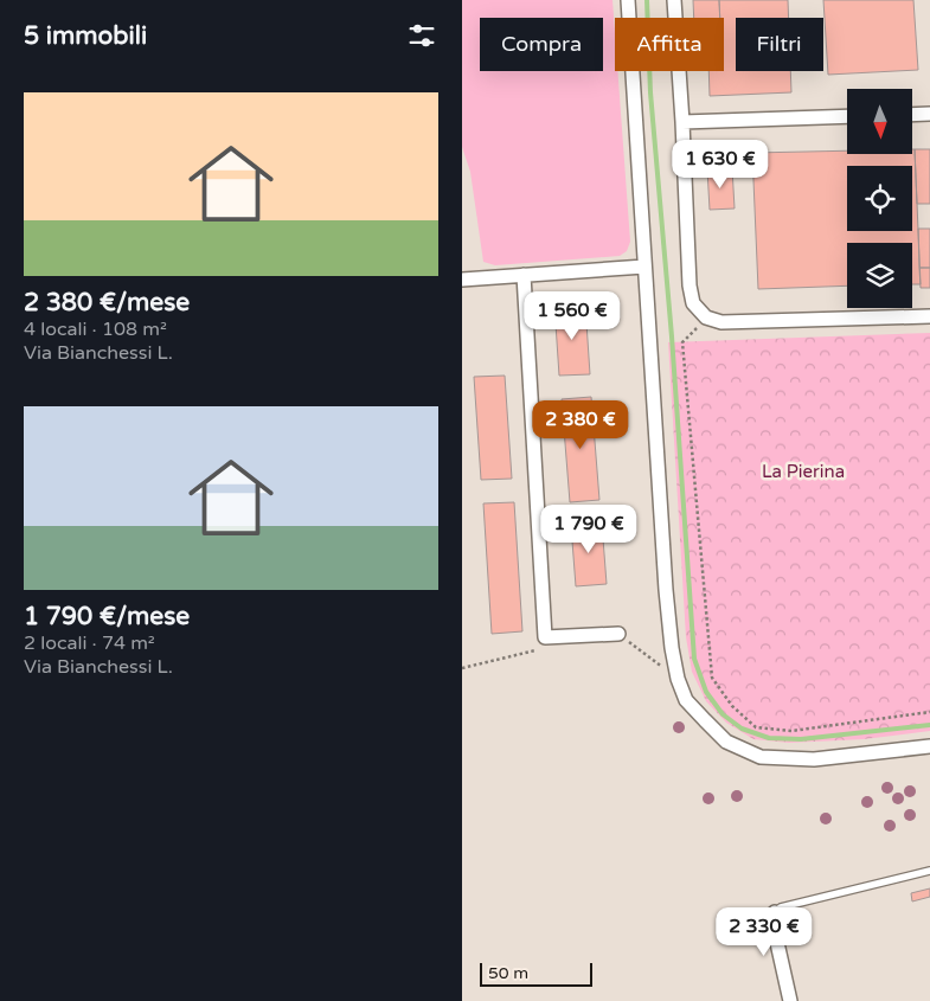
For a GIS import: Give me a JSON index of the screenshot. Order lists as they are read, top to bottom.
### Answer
{
  "parks": ["La Pierina"],
  "scale_bar": "50 m",
  "north": "bottom",
  "page": {
    "heading": "5 immobili",
    "chip": ["Compra", "Affitta", "Filtri"],
    "list": [
      {
        "name": "2 380 €/mese",
        "note": "4 locali · 108 m² · Via Bianchessi L."
      },
      {
        "name": "1 790 €/mese",
        "note": "2 locali · 74 m² · Via Bianchessi L."
      }
    ],
    "price": [
      "1 630 €",
      "1 560 €",
      "2 380 €",
      "1 790 €",
      "2 330 €"
    ],
    "scale": "50 m"
  }
}
